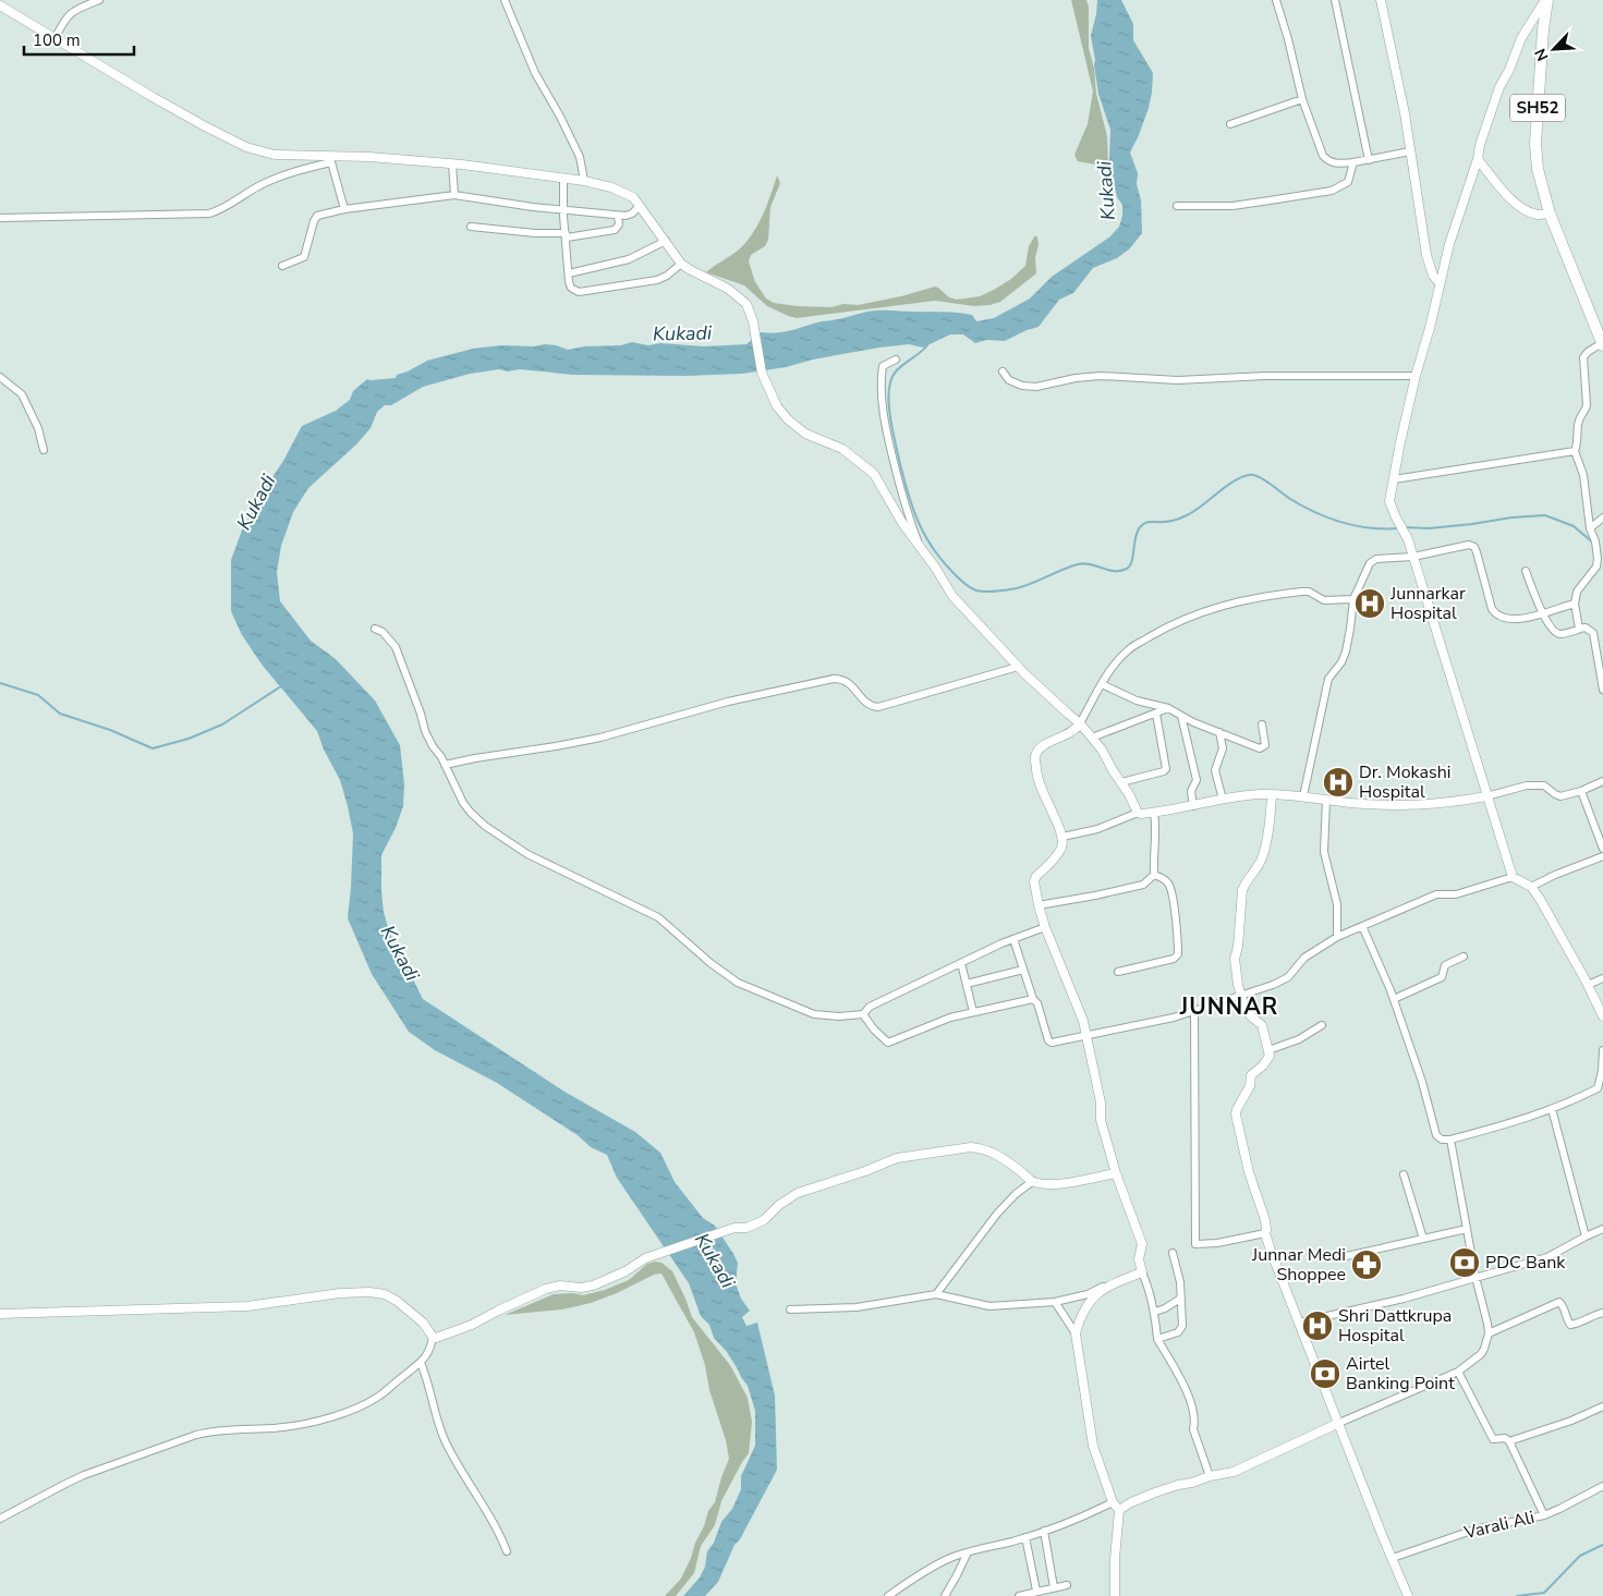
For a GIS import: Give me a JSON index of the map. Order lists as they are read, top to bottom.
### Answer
{
  "streets": {
    "main road": ["SH52"],
    "street": ["Varali Ali"]
  },
  "districts": ["JUNNAR"],
  "water": ["Kukadi"],
  "places": {
    "hospital": ["Junnarkar Hospital", "Dr. Mokashi Hospital", "Shri Dattkrupa Hospital"],
    "bank": ["PDC Bank", "Airtel Banking Point"],
    "pharmacy": ["Junnar Medi Shoppee"]
  },
  "scale_bar": "100 m",
  "north": "bottom left"
}
